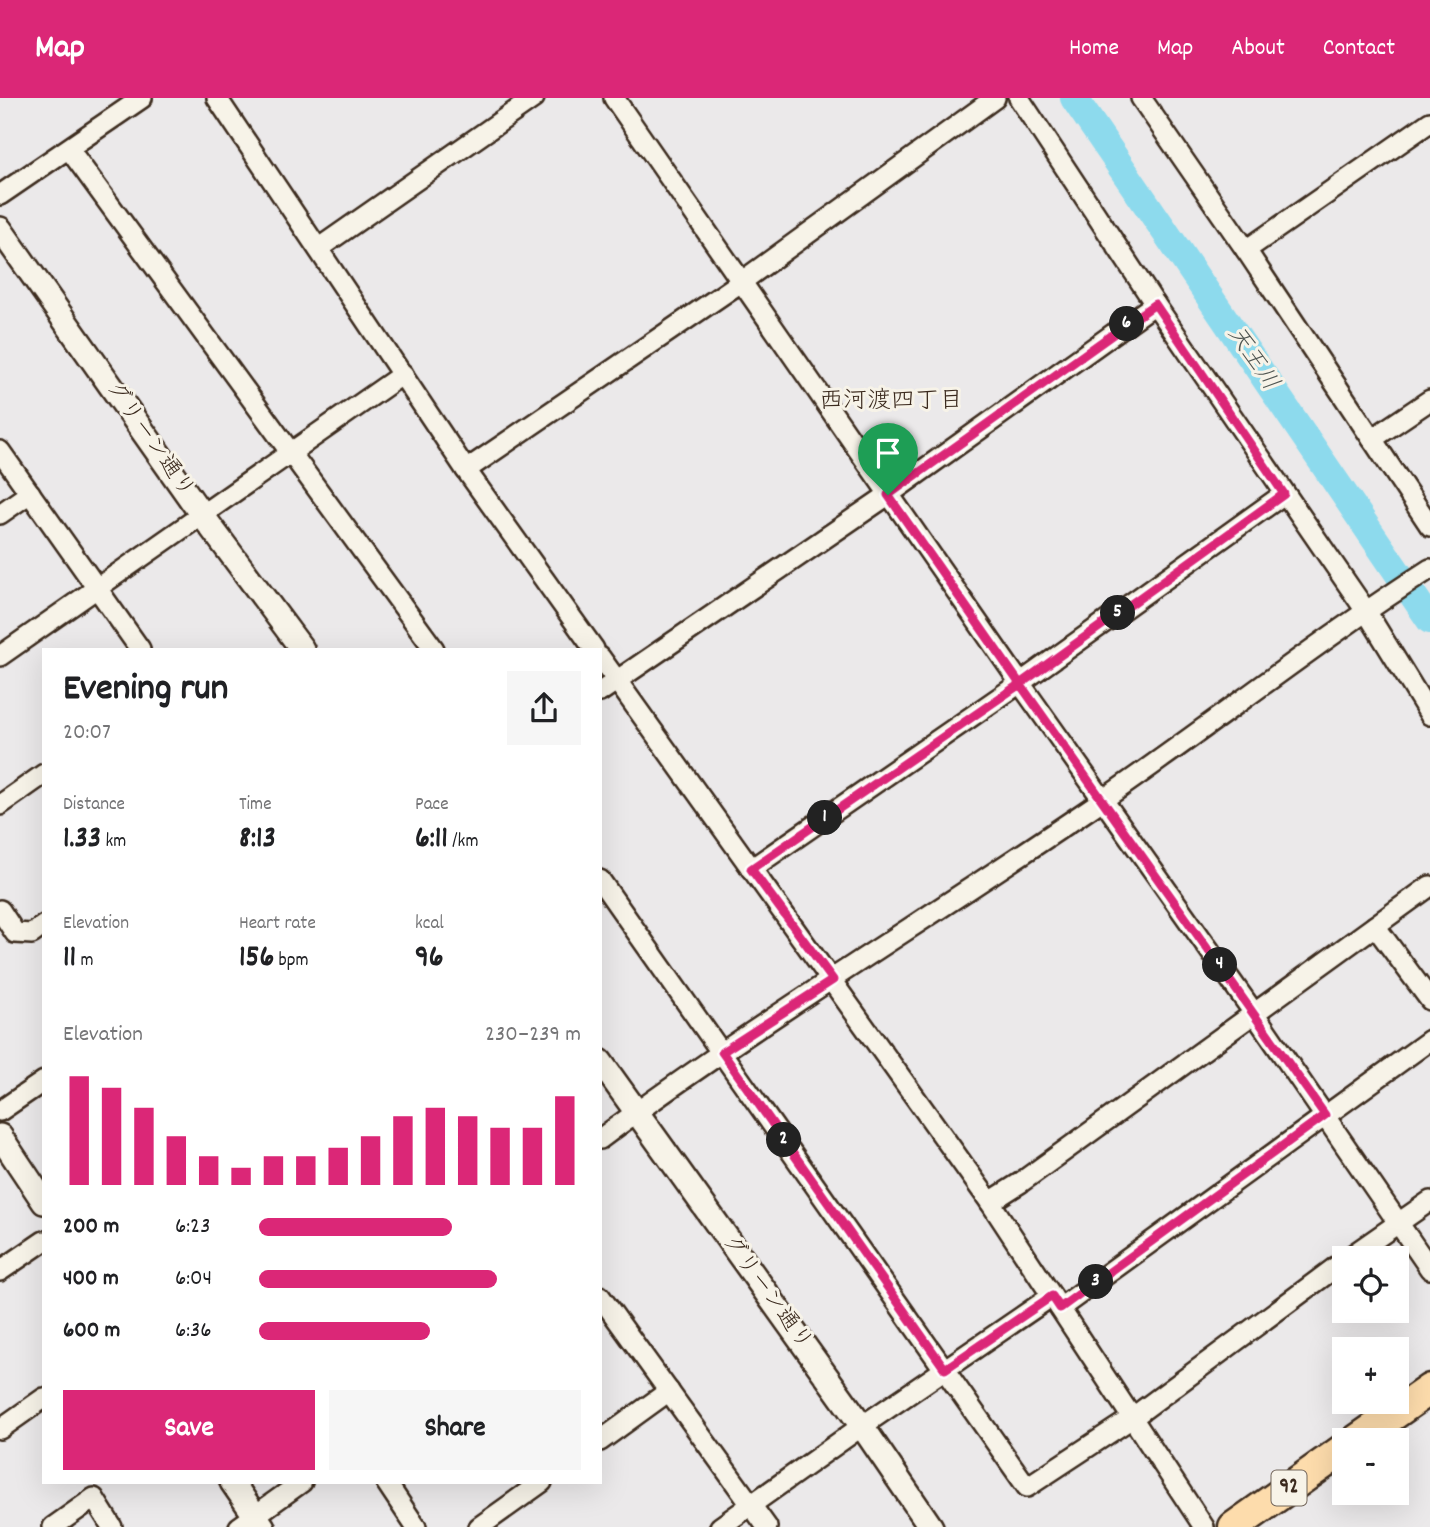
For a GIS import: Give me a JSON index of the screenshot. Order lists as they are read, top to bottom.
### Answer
{
  "streets": {
    "main road": ["92"],
    "street": ["グリーン通り"]
  },
  "districts": ["西河渡四丁目"],
  "water": ["天王川"],
  "page": {
    "header": "Map",
    "nav": [
      "Home",
      "Map",
      "About",
      "Contact"
    ],
    "pins": [
      "6",
      "5",
      "1",
      "4",
      "2",
      "3"
    ],
    "heading": ["Evening run", "20:07"],
    "stats": [
      ["Distance", "1.33 km"],
      ["Time", "8:13"],
      ["Pace", "6:11 /km"],
      ["Elevation", "11 m"],
      ["Heart rate", "156 bpm"],
      ["kcal", "96"]
    ],
    "chart": ["Elevation", "230–239 m"],
    "list": [
      {
        "name": "200 m",
        "note": "6:23"
      },
      {
        "name": "400 m",
        "note": "6:04"
      },
      {
        "name": "600 m",
        "note": "6:36"
      }
    ],
    "map_buttons": ["+", "−"],
    "buttons": ["Save", "Share"]
  }
}
